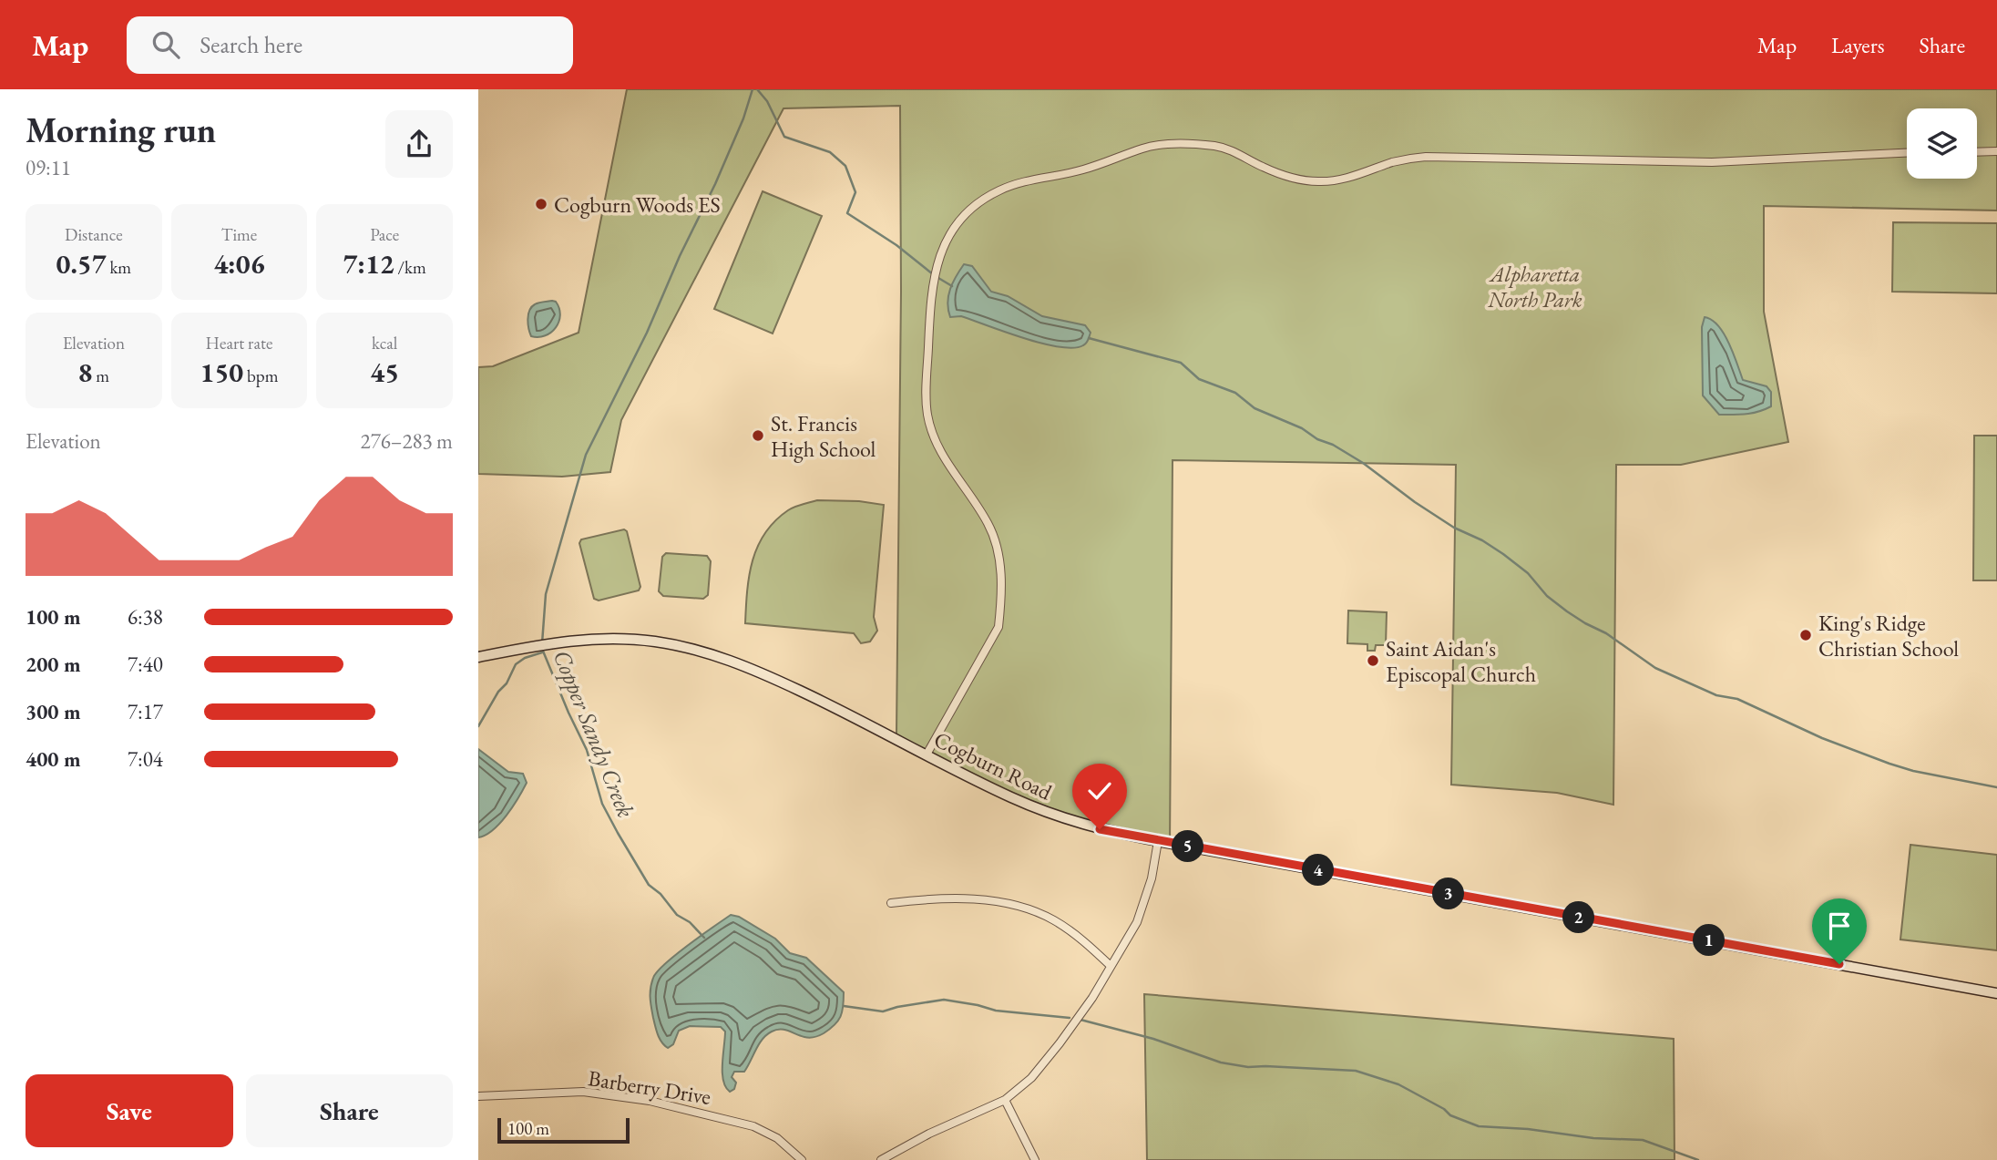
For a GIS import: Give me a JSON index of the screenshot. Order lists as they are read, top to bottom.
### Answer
{
  "streets": {
    "street": ["Cogburn Road", "Barberry Drive"]
  },
  "water": ["Copper Sandy Creek"],
  "parks": ["Alpharetta North Park"],
  "places": [
    "Cogburn Woods ES",
    "St. Francis High School",
    "King's Ridge Christian School",
    "Saint Aidan's Episcopal Church"
  ],
  "scale_bar": "100 m",
  "page": {
    "header": "Map",
    "search": "Search here",
    "nav": ["Map", "Layers", "Share"],
    "heading": ["Morning run", "09:11"],
    "stats": [
      ["Distance", "0.57 km"],
      ["Time", "4:06"],
      ["Pace", "7:12 /km"],
      ["Elevation", "8 m"],
      ["Heart rate", "150 bpm"],
      ["kcal", "45"]
    ],
    "chart": ["Elevation", "276–283 m"],
    "list": [
      {
        "name": "100 m",
        "note": "6:38"
      },
      {
        "name": "200 m",
        "note": "7:40"
      },
      {
        "name": "300 m",
        "note": "7:17"
      },
      {
        "name": "400 m",
        "note": "7:04"
      }
    ],
    "pins": [
      "5",
      "4",
      "3",
      "2",
      "1"
    ],
    "buttons": ["Save", "Share"],
    "scale": "100 m"
  }
}
